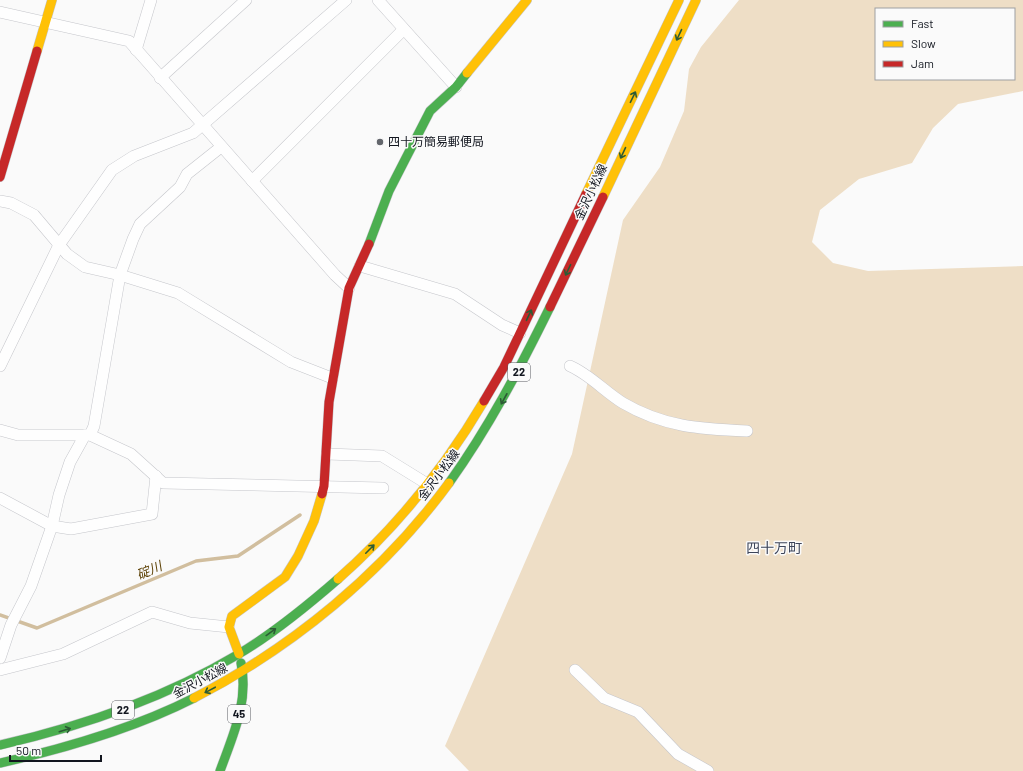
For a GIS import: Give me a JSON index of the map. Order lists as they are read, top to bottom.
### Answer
{
  "streets": {
    "main road": ["金沢小松線", "22", "45"]
  },
  "crossings": [
    ["金沢小松線", "45"]
  ],
  "districts": ["四十万町"],
  "water": ["碇川"],
  "places": ["四十万簡易郵便局"],
  "legend": ["Fast", "Slow", "Jam"],
  "scale_bar": "50 m"
}
